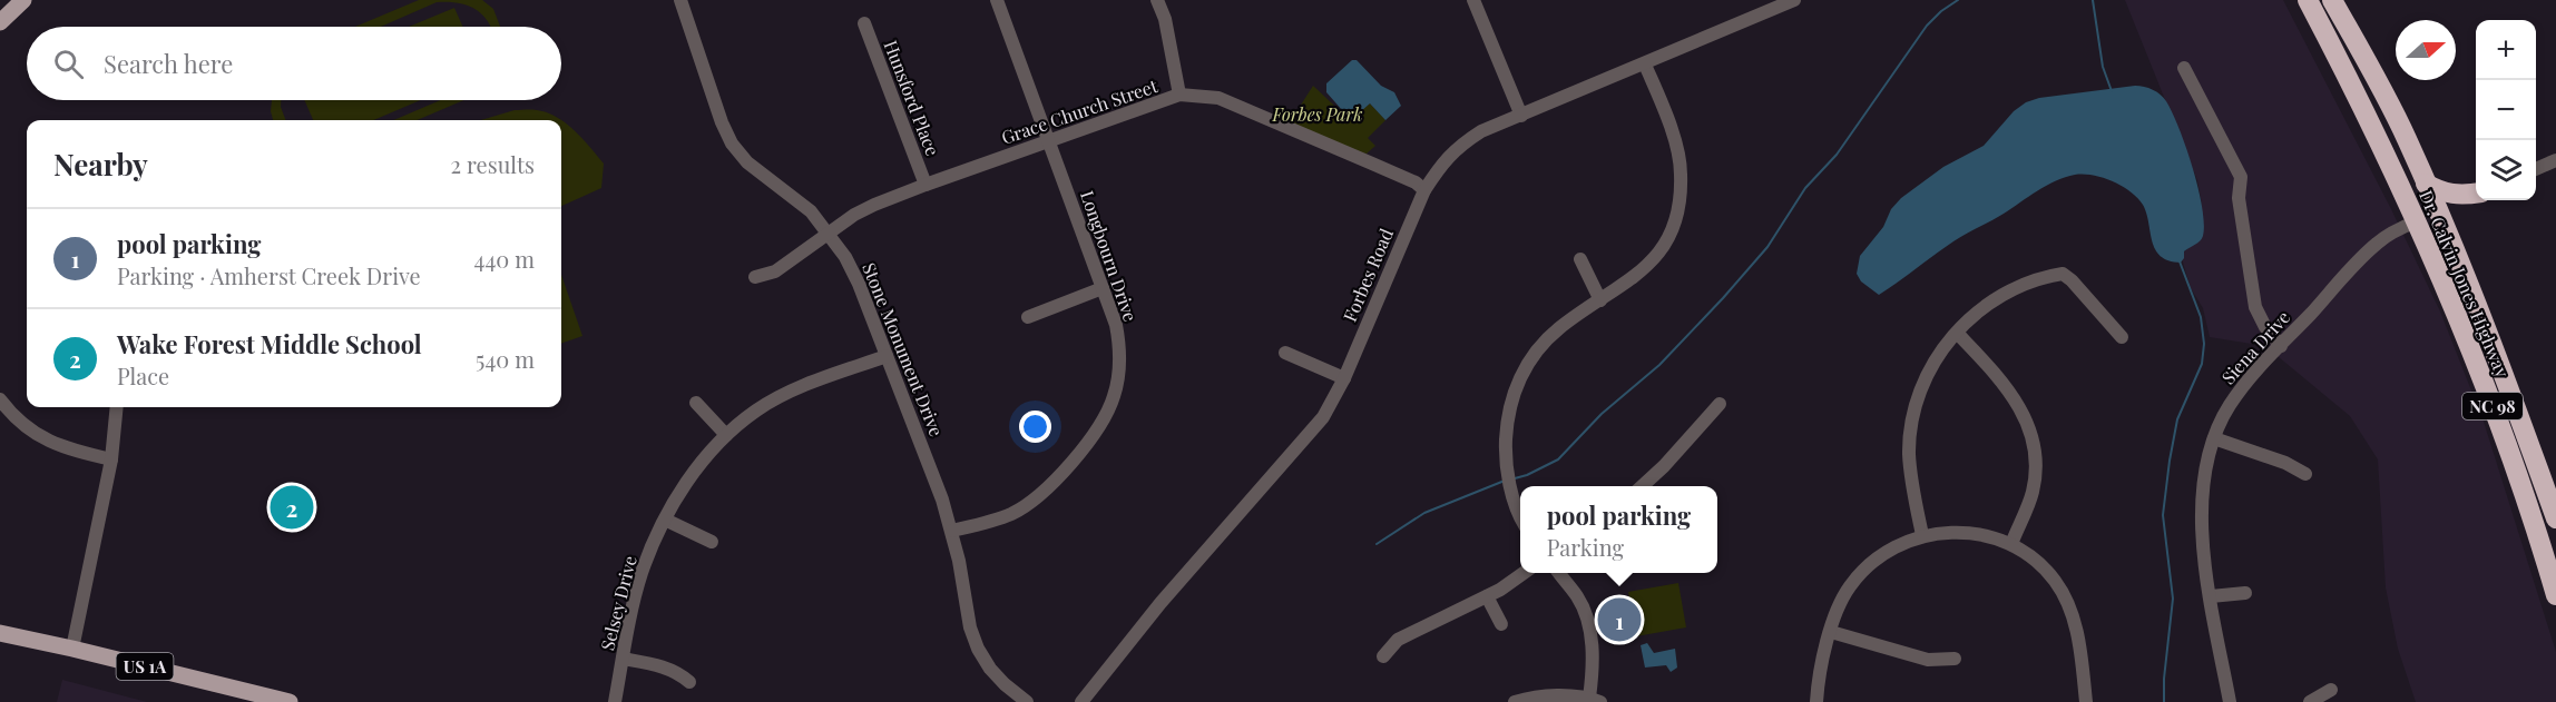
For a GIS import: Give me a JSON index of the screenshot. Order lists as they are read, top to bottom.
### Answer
{
  "streets": {
    "highway": ["Dr. Calvin Jones Highway", "NC 98"],
    "main road": ["US 1A"],
    "street": [
      "Hunsford Place",
      "Grace Church Street",
      "Longbourn Drive",
      "Forbes Road",
      "Siena Drive",
      "Stone Monument Drive",
      "Selsey Drive"
    ]
  },
  "crossings": [
    ["Hunsford Place", "Grace Church Street"],
    ["Grace Church Street", "Longbourn Drive"],
    ["Grace Church Street", "Forbes Road"],
    ["Grace Church Street", "Stone Monument Drive"],
    ["Longbourn Drive", "Stone Monument Drive"],
    ["Dr. Calvin Jones Highway", "Siena Drive"],
    ["Stone Monument Drive", "Selsey Drive"]
  ],
  "parks": ["Forbes Park"],
  "north": "right",
  "page": {
    "map_buttons": ["+", "−"],
    "search": "Search here",
    "heading": ["Nearby", "2 results"],
    "list": [
      {
        "mark": "1",
        "name": "pool parking",
        "note": "Parking · Amherst Creek Drive",
        "value": "440 m"
      },
      {
        "mark": "2",
        "name": "Wake Forest Middle School",
        "note": "Place",
        "value": "540 m"
      }
    ],
    "pins": ["2", "1"],
    "popup": ["pool parking", "Parking"]
  }
}
